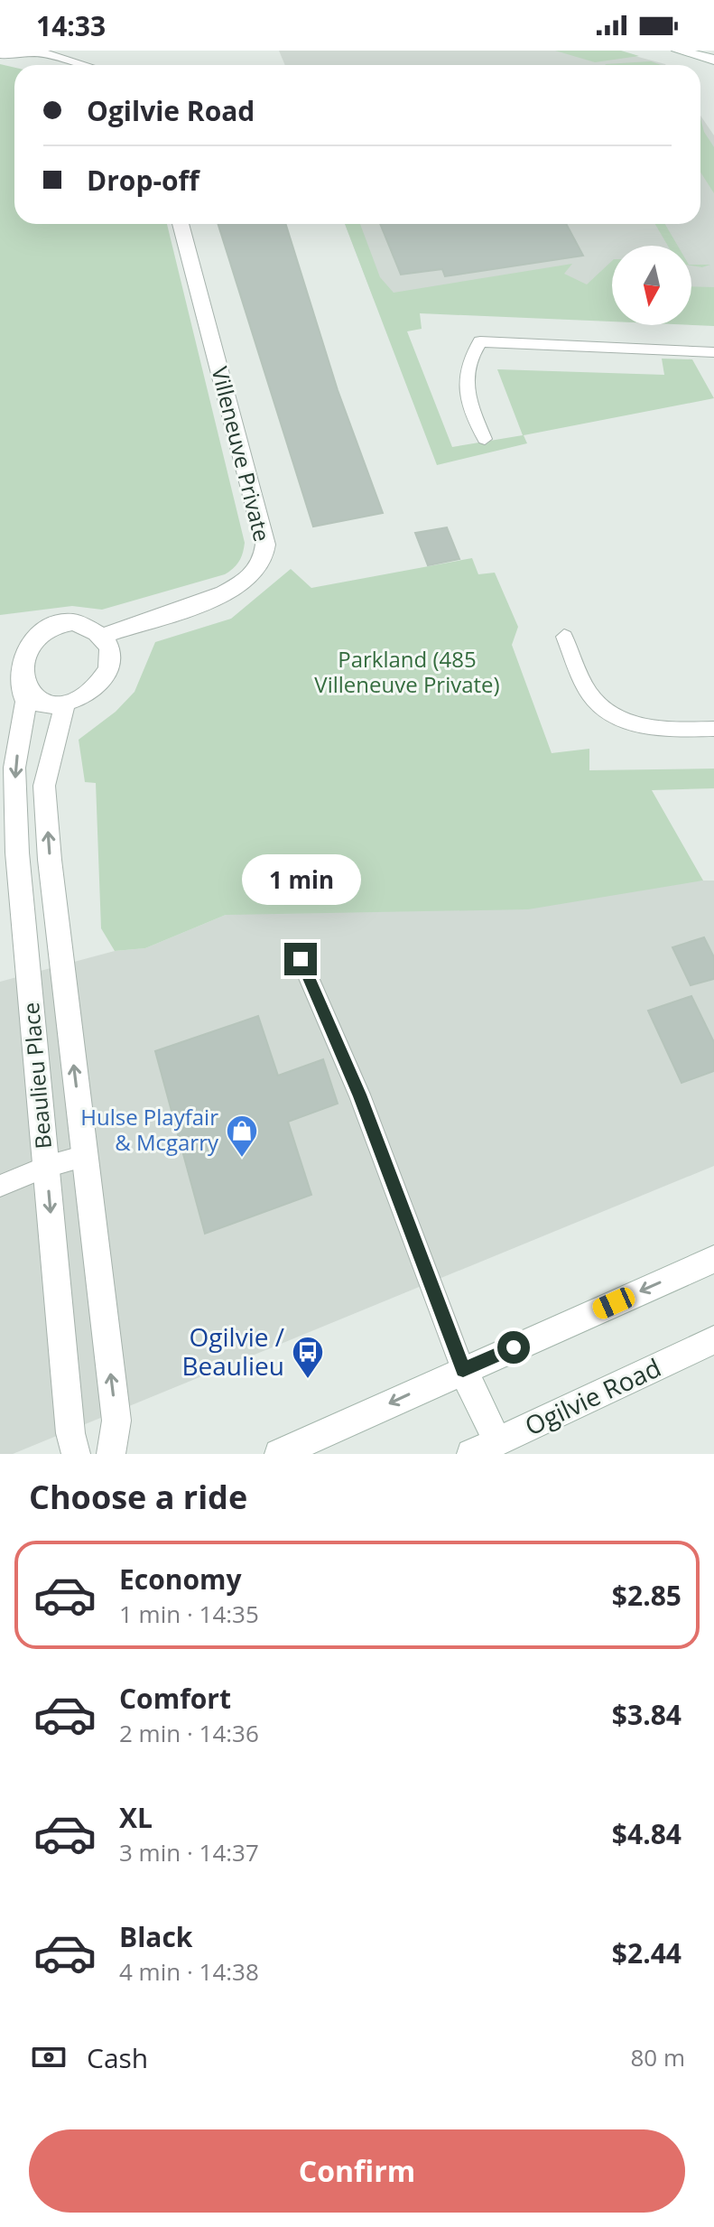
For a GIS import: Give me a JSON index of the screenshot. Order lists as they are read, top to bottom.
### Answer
{
  "streets": {
    "street": ["Villeneuve Private", "Beaulieu Place", "Ogilvie Road"]
  },
  "crossings": [
    ["Villeneuve Private", "Beaulieu Place"]
  ],
  "parks": ["Parkland (485 Villeneuve Private)"],
  "places": {
    "shop": ["Hulse Playfair & Mcgarry"],
    "bus stop": ["Ogilvie / Beaulieu"]
  },
  "north": "bottom",
  "page": {
    "status": "14:33",
    "banner": ["Ogilvie Road", "Drop-off"],
    "bubble": "1 min",
    "heading": "Choose a ride",
    "list": [
      {
        "name": "Economy",
        "note": "1 min · 14:35",
        "value": "$2.85"
      },
      {
        "name": "Comfort",
        "note": "2 min · 14:36",
        "value": "$3.84"
      },
      {
        "name": "XL",
        "note": "3 min · 14:37",
        "value": "$4.84"
      },
      {
        "name": "Black",
        "note": "4 min · 14:38",
        "value": "$2.44"
      }
    ],
    "pay": ["Cash", "80 m"],
    "buttons": "Confirm"
  }
}
